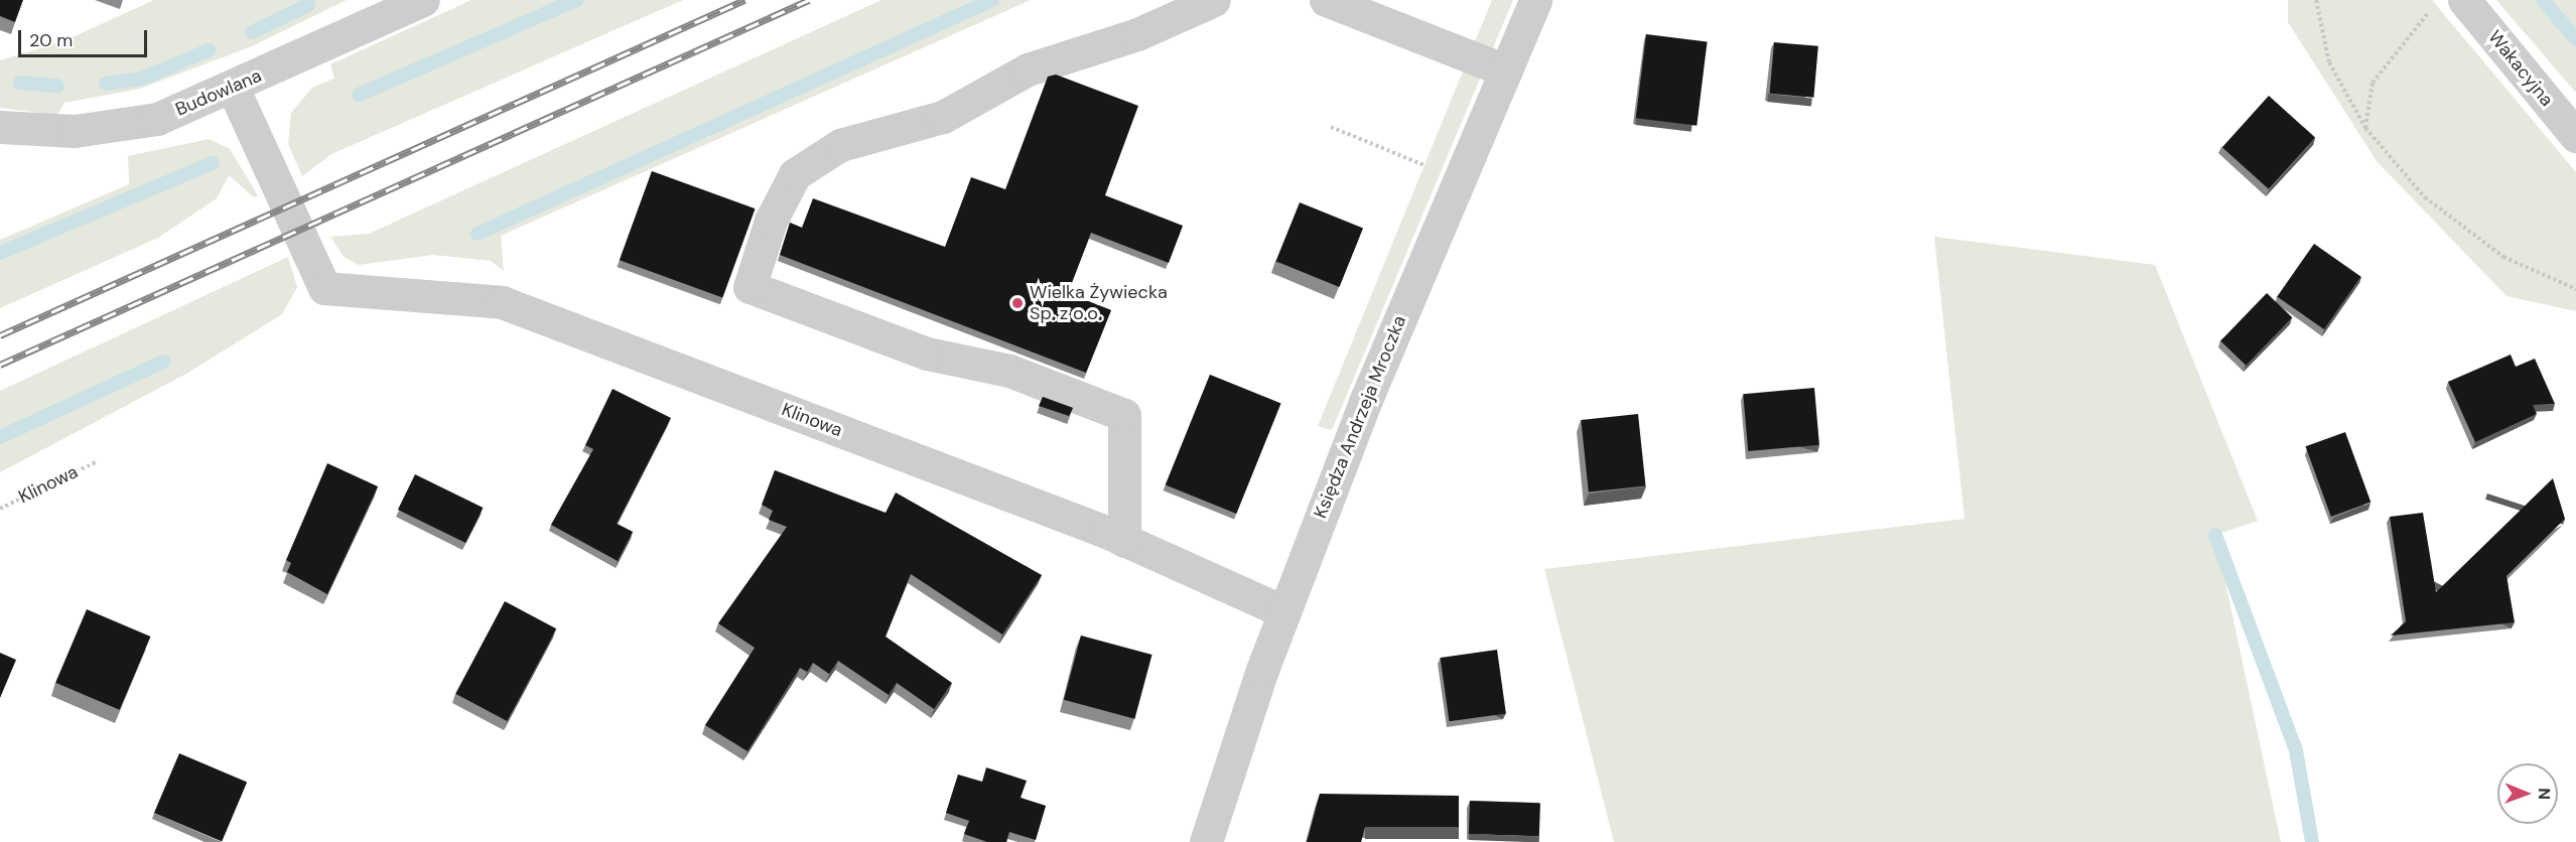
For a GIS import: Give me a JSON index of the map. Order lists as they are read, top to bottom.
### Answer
{
  "streets": {
    "street": [
      "Wakacyjna",
      "Budowlana",
      "Księdza Andrzeja Mroczka",
      "Klinowa"
    ]
  },
  "crossings": [
    ["Budowlana", "Klinowa"],
    ["Księdza Andrzeja Mroczka", "Klinowa"]
  ],
  "places": ["Wielka Żywiecka Sp. z o.o."],
  "scale_bar": "20 m",
  "north": "right"
}
